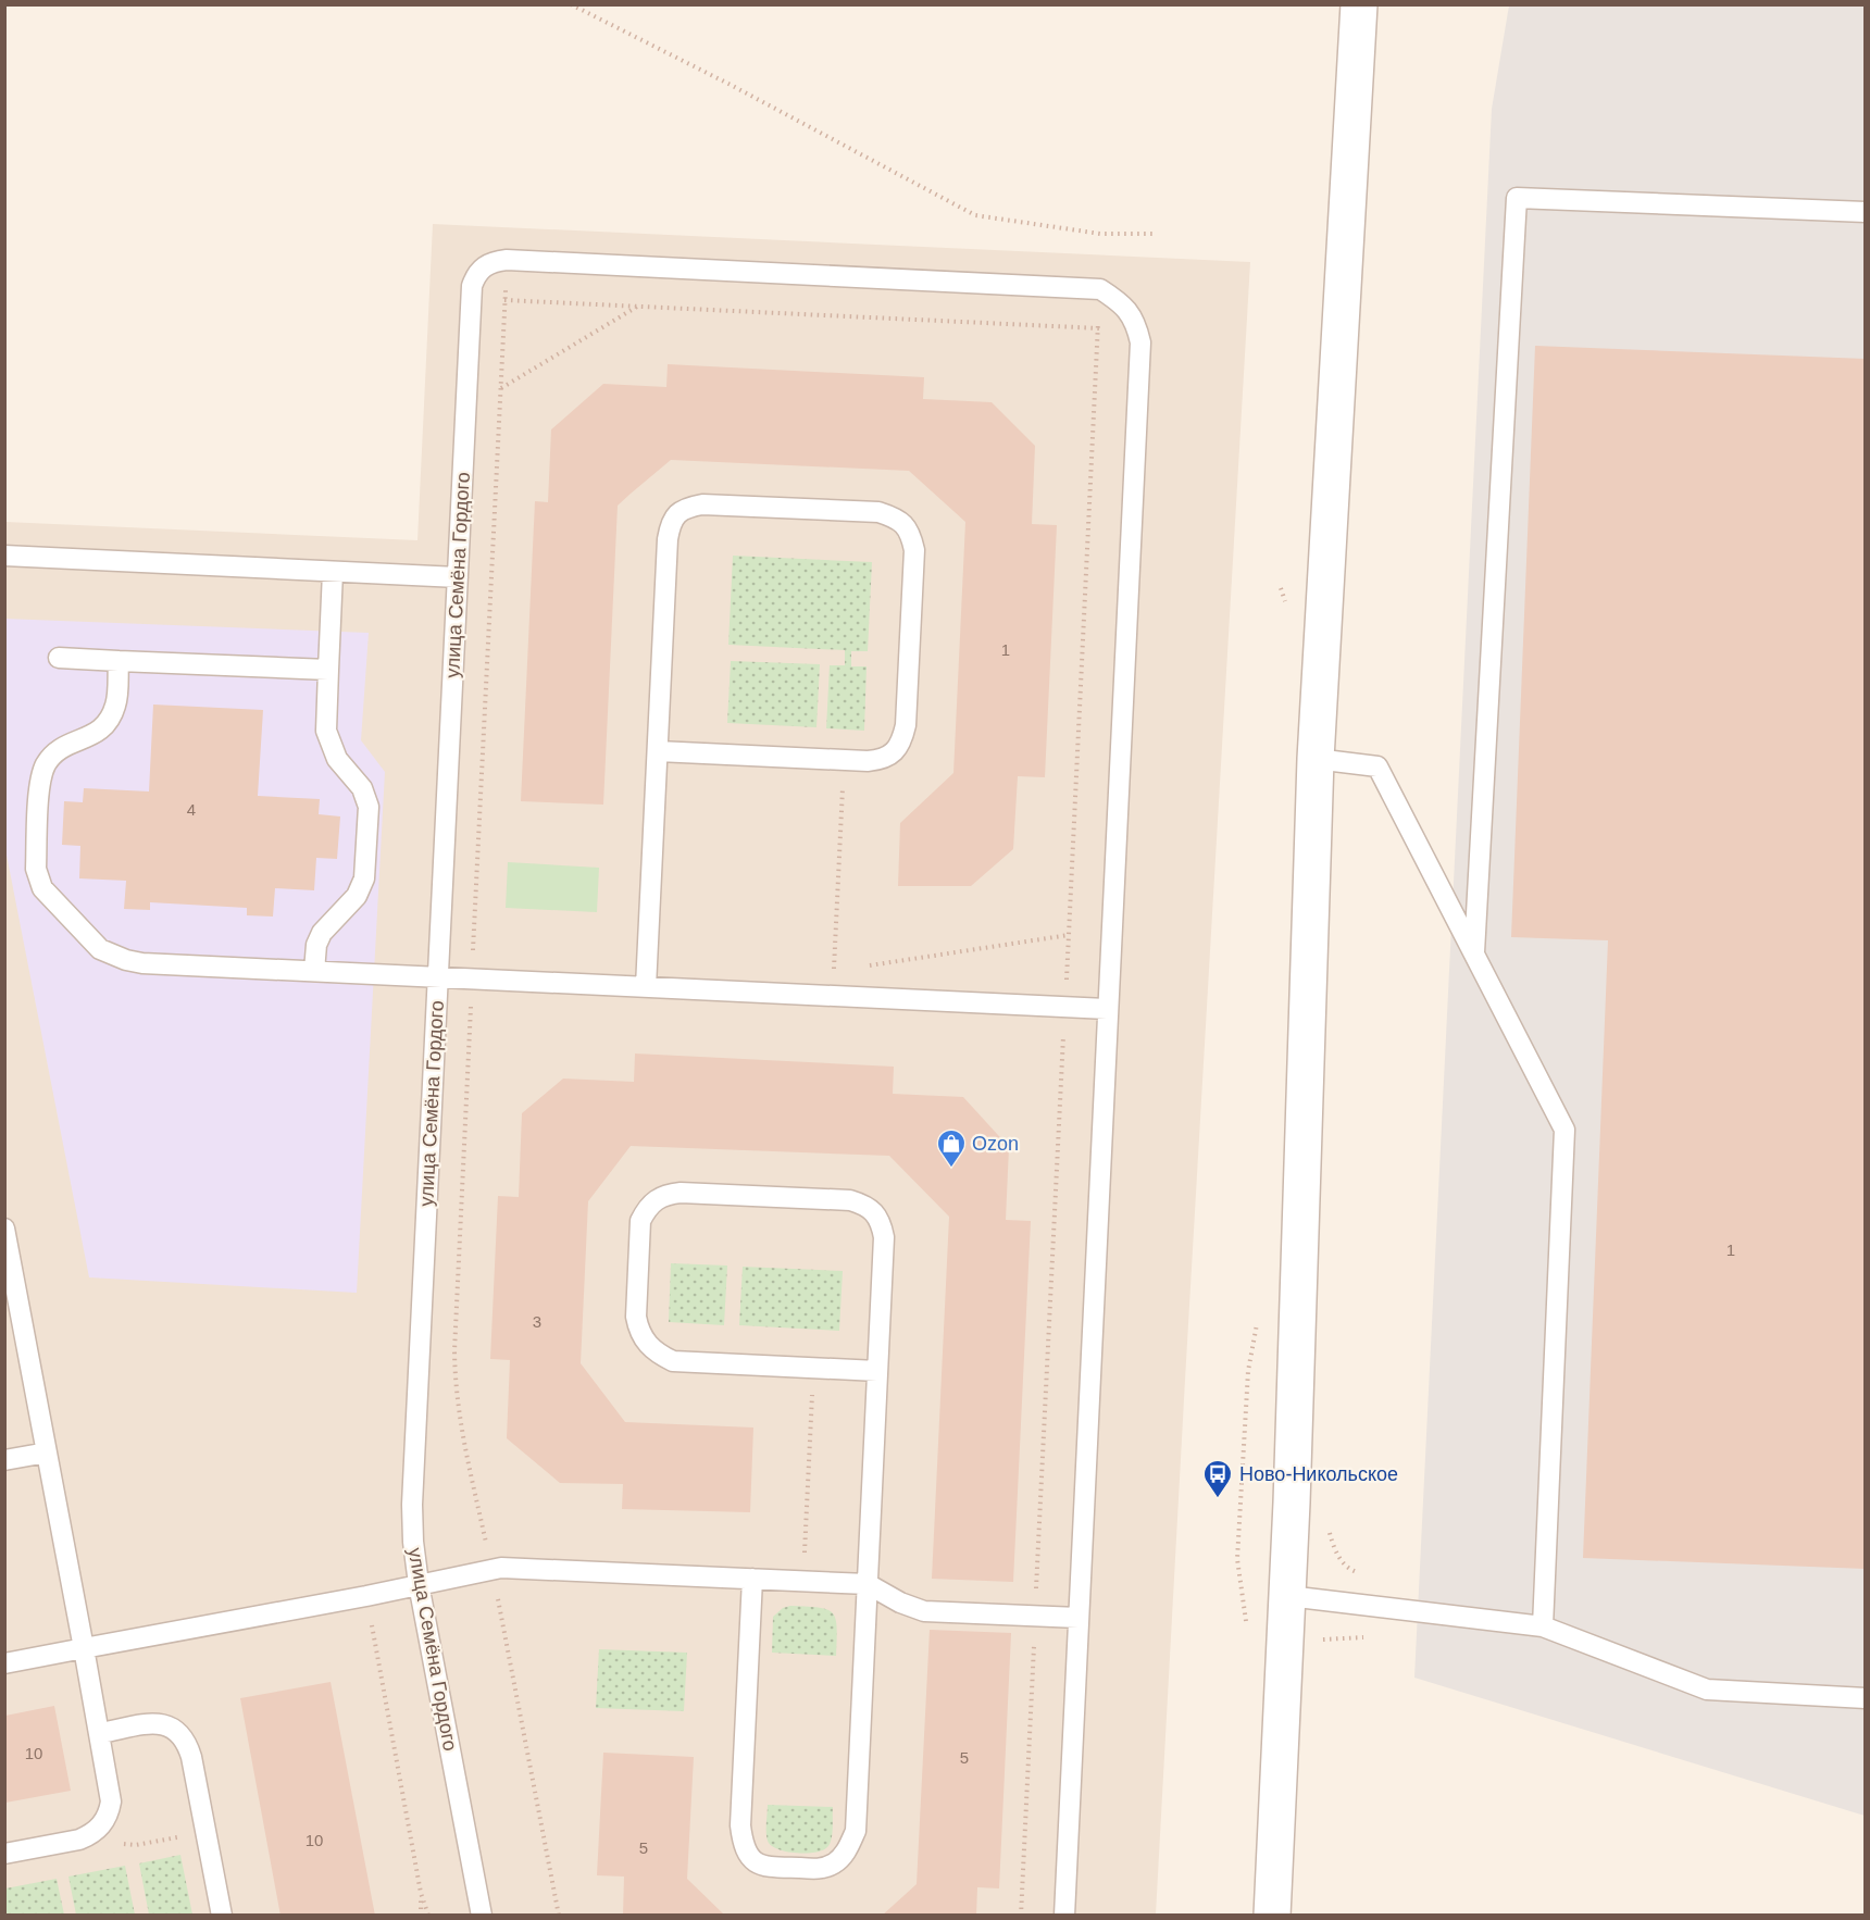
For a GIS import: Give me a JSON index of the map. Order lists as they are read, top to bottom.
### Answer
{
  "streets": {
    "lane": ["улица Семёна Гордого"]
  },
  "places": {
    "shop": ["Ozon"],
    "bus stop": ["Ново-Никольское"]
  },
  "house_numbers": [
    "1",
    "4",
    "1",
    "3",
    "10",
    "5",
    "10",
    "5"
  ]
}
